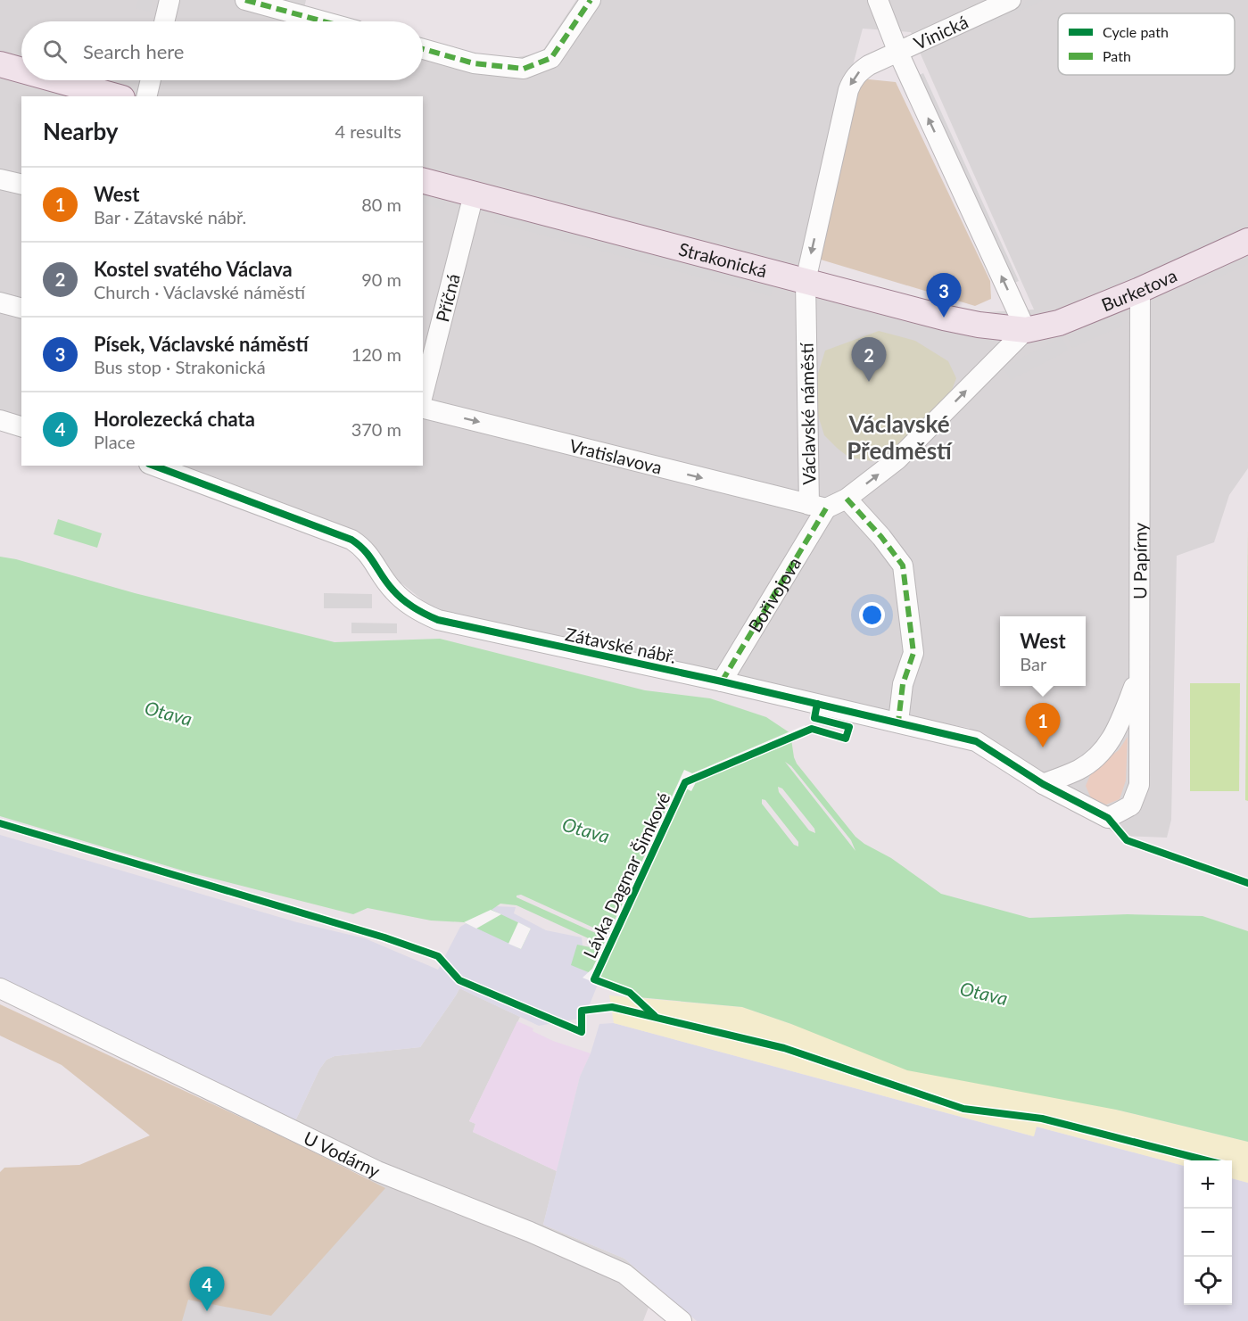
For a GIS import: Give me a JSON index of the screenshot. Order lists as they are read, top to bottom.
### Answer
{
  "streets": {
    "main road": ["Strakonická", "Burketova"],
    "street": [
      "Vinická",
      "Příčná",
      "Václavské náměstí",
      "Vratislavova",
      "U Papírny",
      "Bořivojova",
      "Zátavské nábř.",
      "U Vodárny"
    ],
    "cycle path": ["Lávka Dagmar Šimkové"]
  },
  "crossings": [
    ["Vinická", "Václavské náměstí"],
    ["Strakonická", "Burketova"],
    ["Strakonická", "Příčná"],
    ["Strakonická", "Václavské náměstí"],
    ["Burketova", "Václavské náměstí"],
    ["Burketova", "U Papírny"],
    ["Václavské náměstí", "Vratislavova"],
    ["Václavské náměstí", "Bořivojova"],
    ["Vratislavova", "Bořivojova"],
    ["U Papírny", "Zátavské nábř."],
    ["Bořivojova", "Zátavské nábř."]
  ],
  "one_way": ["Vratislavova"],
  "districts": ["Václavské Předměstí"],
  "water": ["Otava"],
  "legend": ["Cycle path", "Path"],
  "page": {
    "search": "Search here",
    "heading": ["Nearby", "4 results"],
    "list": [
      {
        "mark": "1",
        "name": "West",
        "note": "Bar · Zátavské nábř.",
        "value": "80 m"
      },
      {
        "mark": "2",
        "name": "Kostel svatého Václava",
        "note": "Church · Václavské náměstí",
        "value": "90 m"
      },
      {
        "mark": "3",
        "name": "Písek, Václavské náměstí",
        "note": "Bus stop · Strakonická",
        "value": "120 m"
      },
      {
        "mark": "4",
        "name": "Horolezecká chata",
        "note": "Place",
        "value": "370 m"
      }
    ],
    "pins": [
      "3",
      "2",
      "1",
      "4"
    ],
    "popup": ["West", "Bar"],
    "map_buttons": ["+", "−"]
  }
}
